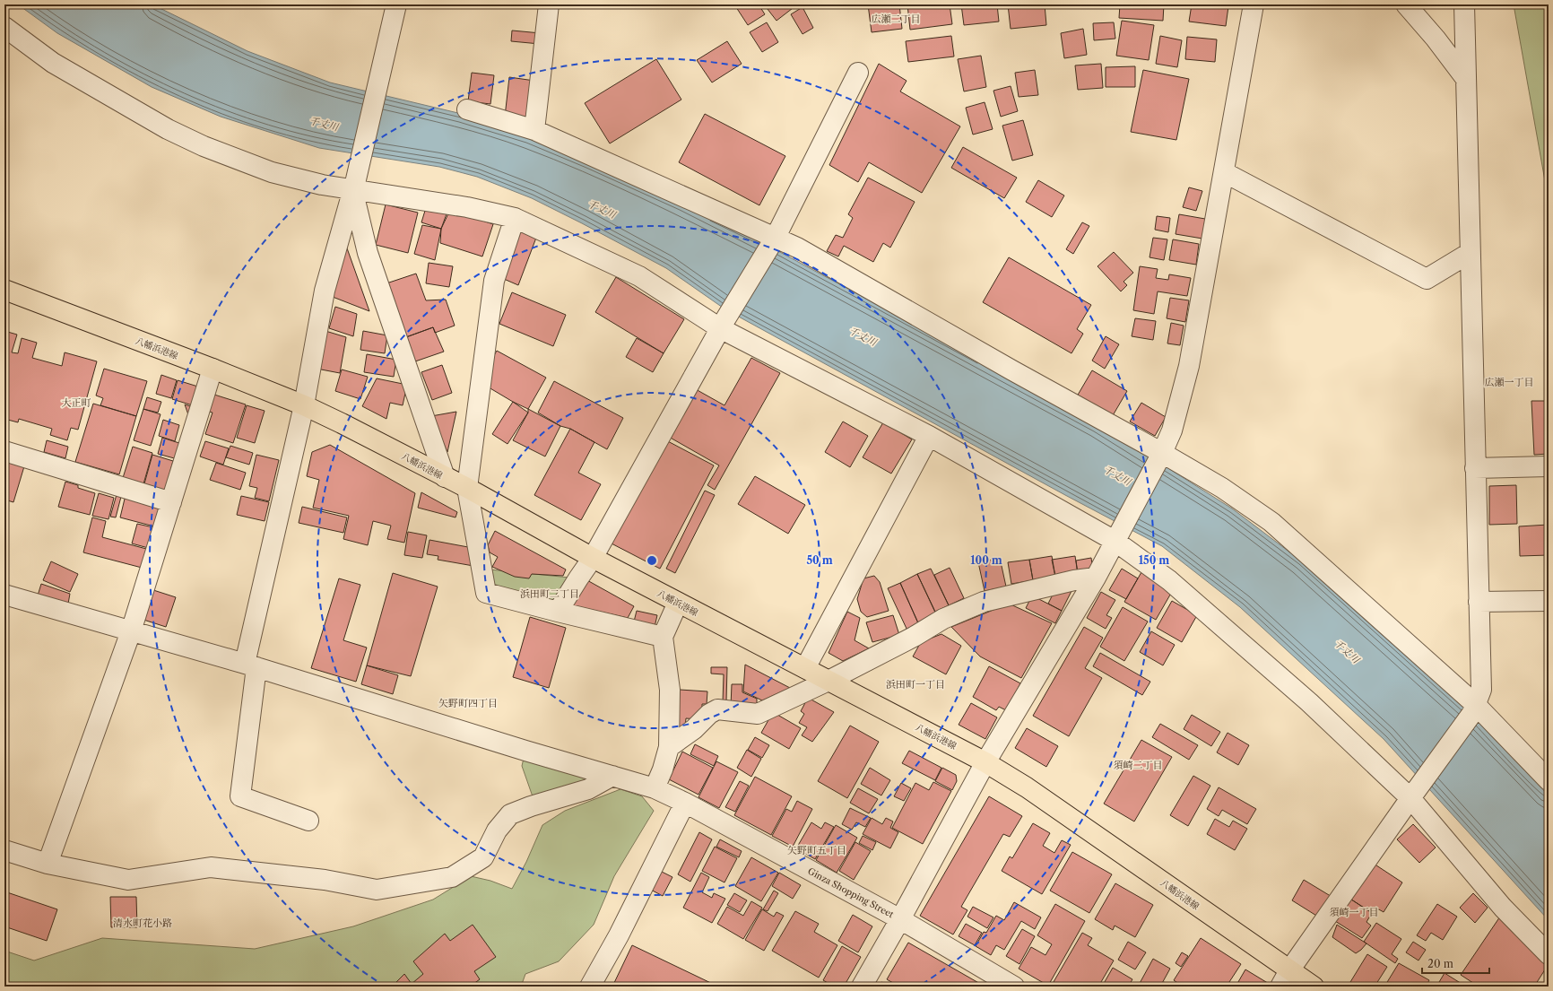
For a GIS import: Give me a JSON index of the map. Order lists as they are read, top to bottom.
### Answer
{
  "streets": {
    "main road": ["八幡浜港線"],
    "street": ["Ginza Shopping Street"]
  },
  "districts": [
    "広瀬二丁目",
    "広瀬一丁目",
    "大正町",
    "浜田町二丁目",
    "浜田町一丁目",
    "矢野町四丁目",
    "須崎二丁目",
    "矢野町五丁目",
    "須崎一丁目",
    "清水町花小路"
  ],
  "water": ["千丈川"],
  "scale_bar": "20 m",
  "rings": ["50 m", "100 m", "150 m"]
}
